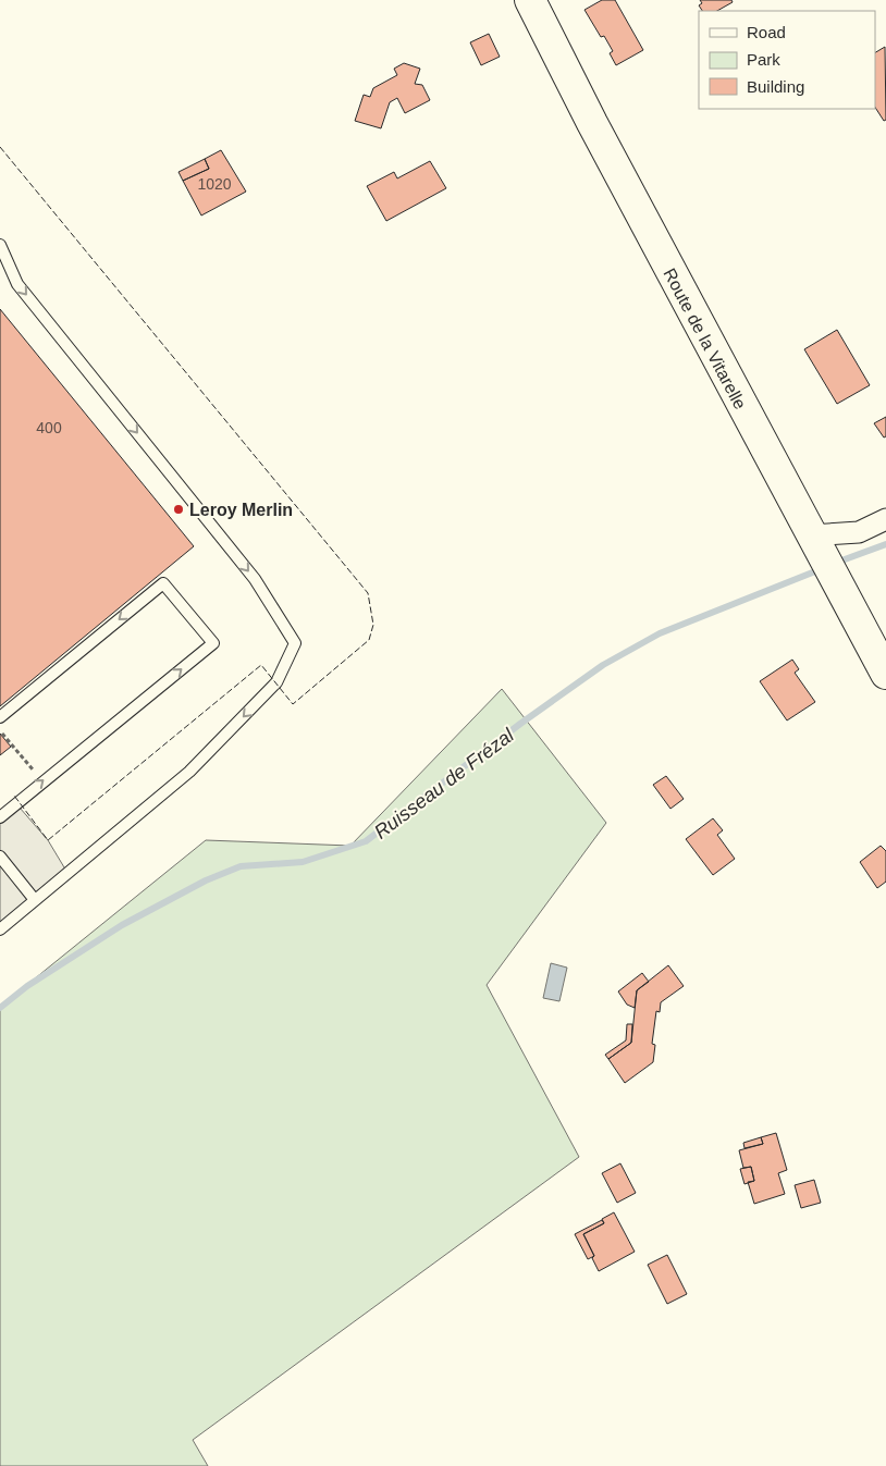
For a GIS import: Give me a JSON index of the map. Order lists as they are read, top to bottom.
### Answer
{
  "streets": {
    "street": ["Route de la Vitarelle"]
  },
  "water": ["Ruisseau de Frézal"],
  "places": ["Leroy Merlin"],
  "house_numbers": ["1020", "400"],
  "legend": ["Road", "Park", "Building"]
}
